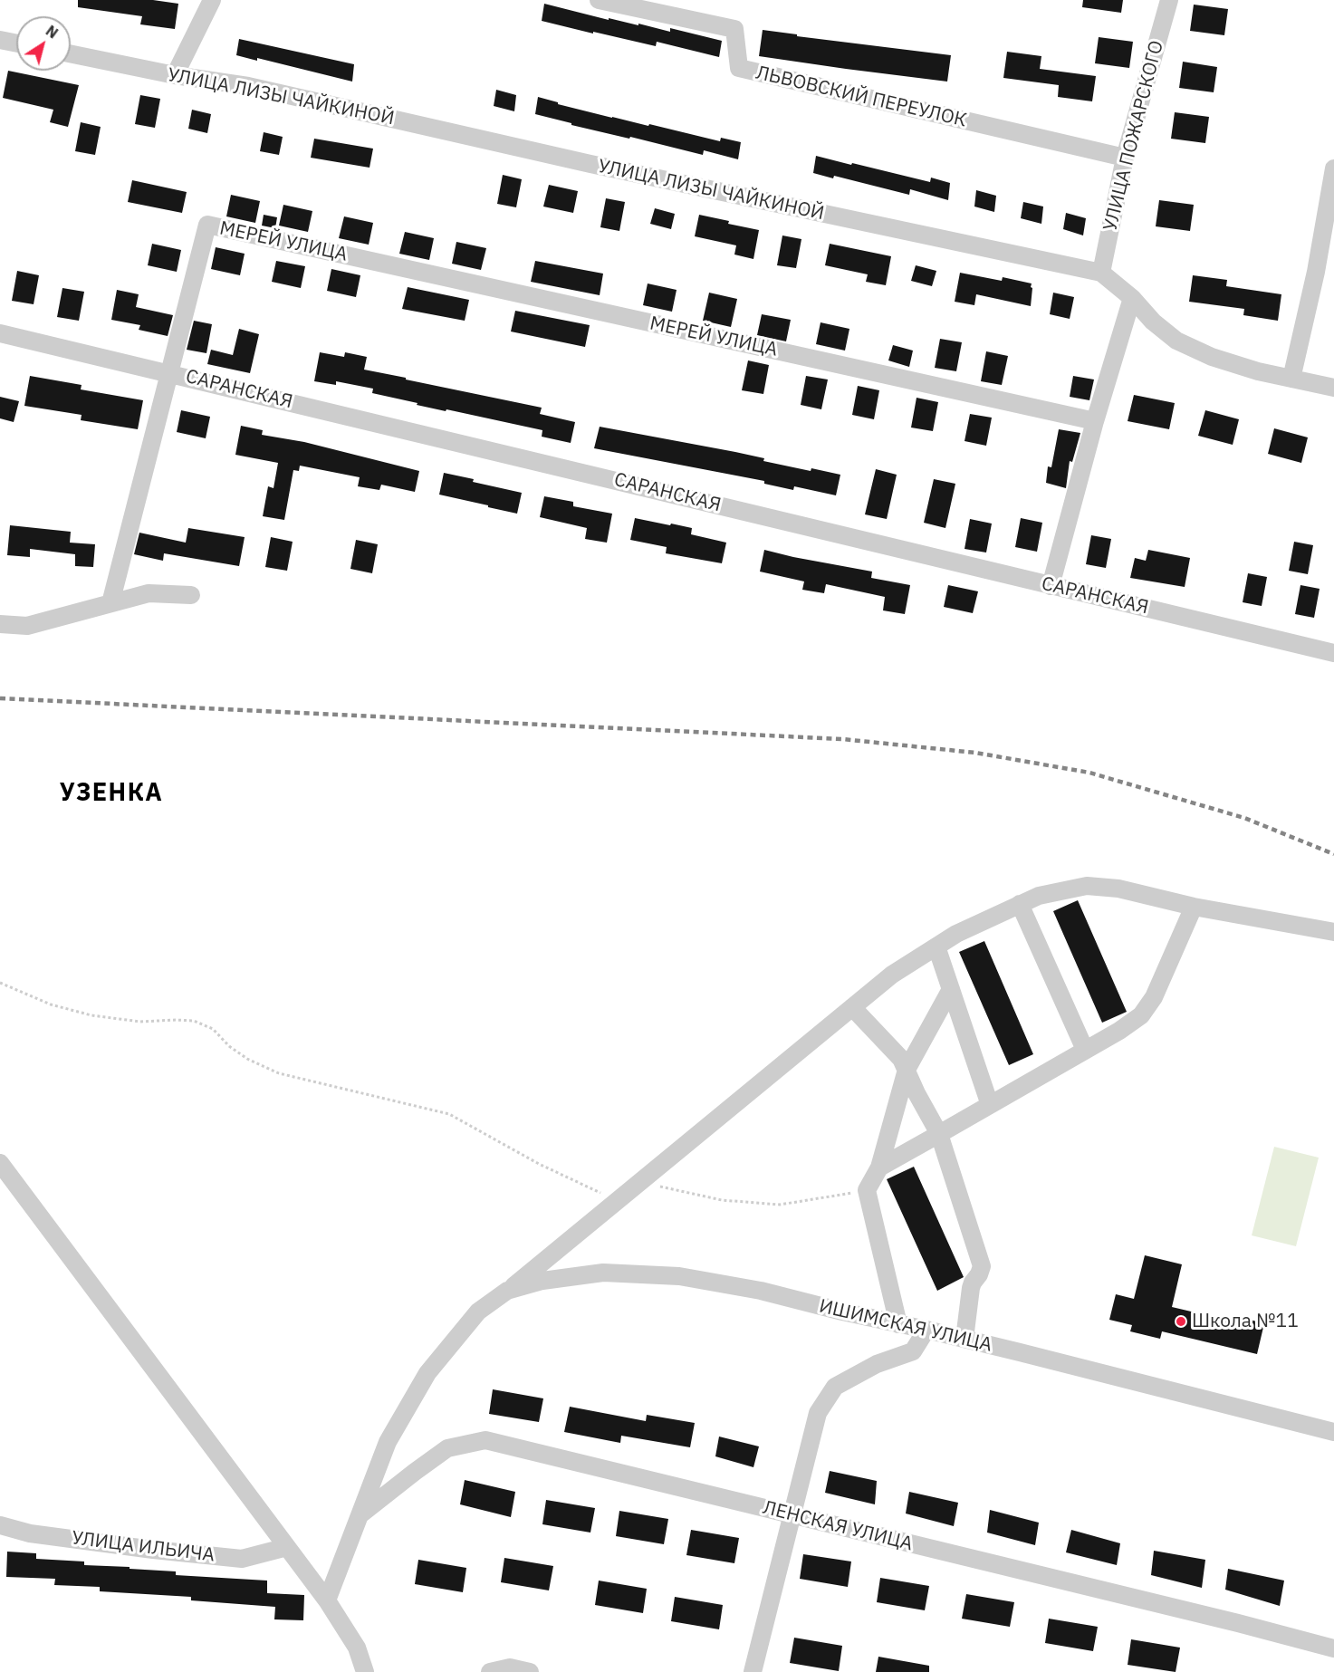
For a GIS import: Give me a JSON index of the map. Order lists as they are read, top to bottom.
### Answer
{
  "streets": {
    "street": [
      "УЛИЦА ЛИЗЫ ЧАЙКИНОЙ",
      "ЛЬВОВСКИЙ ПЕРЕУЛОК",
      "УЛИЦА ПОЖАРСКОГО",
      "МЕРЕЙ УЛИЦА",
      "САРАНСКАЯ",
      "ИШИМСКАЯ УЛИЦА",
      "ЛЕНСКАЯ УЛИЦА",
      "УЛИЦА ИЛЬИЧА"
    ]
  },
  "crossings": [
    ["УЛИЦА ЛИЗЫ ЧАЙКИНОЙ", "УЛИЦА ПОЖАРСКОГО"],
    ["ЛЬВОВСКИЙ ПЕРЕУЛОК", "УЛИЦА ПОЖАРСКОГО"],
    ["МЕРЕЙ УЛИЦА", "САРАНСКАЯ"],
    ["ИШИМСКАЯ УЛИЦА", "ЛЕНСКАЯ УЛИЦА"]
  ],
  "districts": ["УЗЕНКА"],
  "places": ["Школа №11"],
  "north": "top right"
}
